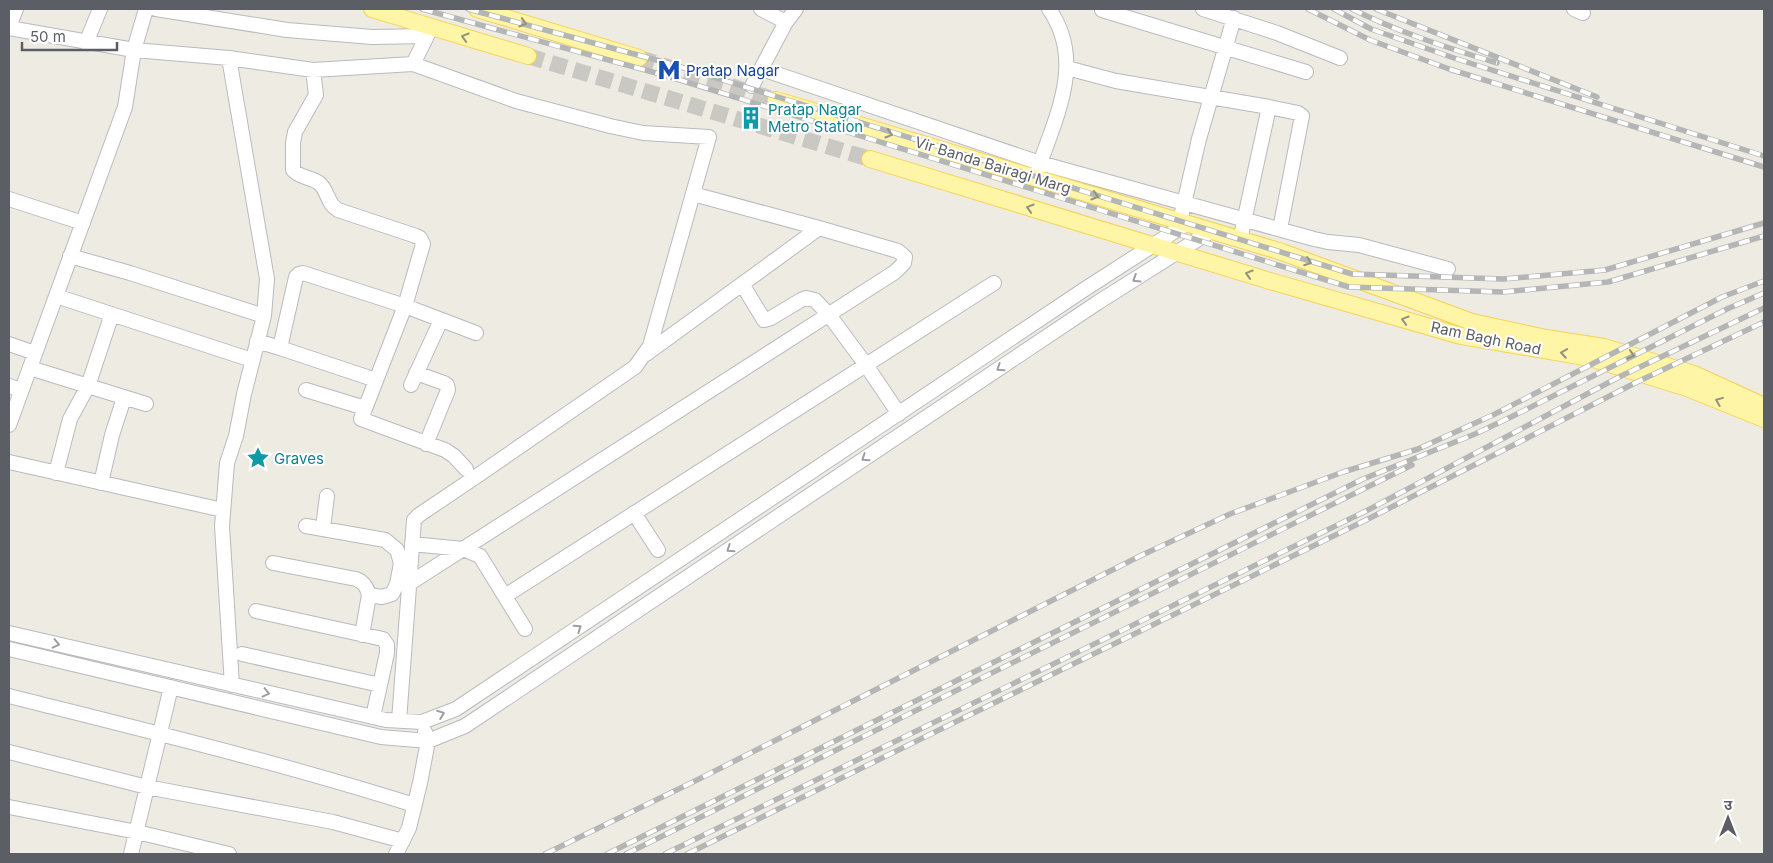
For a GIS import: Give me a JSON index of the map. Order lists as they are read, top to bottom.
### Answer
{
  "streets": {
    "main road": ["Vir Banda Bairagi Marg", "Ram Bagh Road"]
  },
  "crossings": [
    ["Vir Banda Bairagi Marg", "Ram Bagh Road"]
  ],
  "places": {
    "metro station": ["Pratap Nagar"],
    "building": ["Pratap Nagar Metro Station"],
    "place": ["Graves"]
  },
  "scale_bar": "50 m",
  "north": "top"
}
